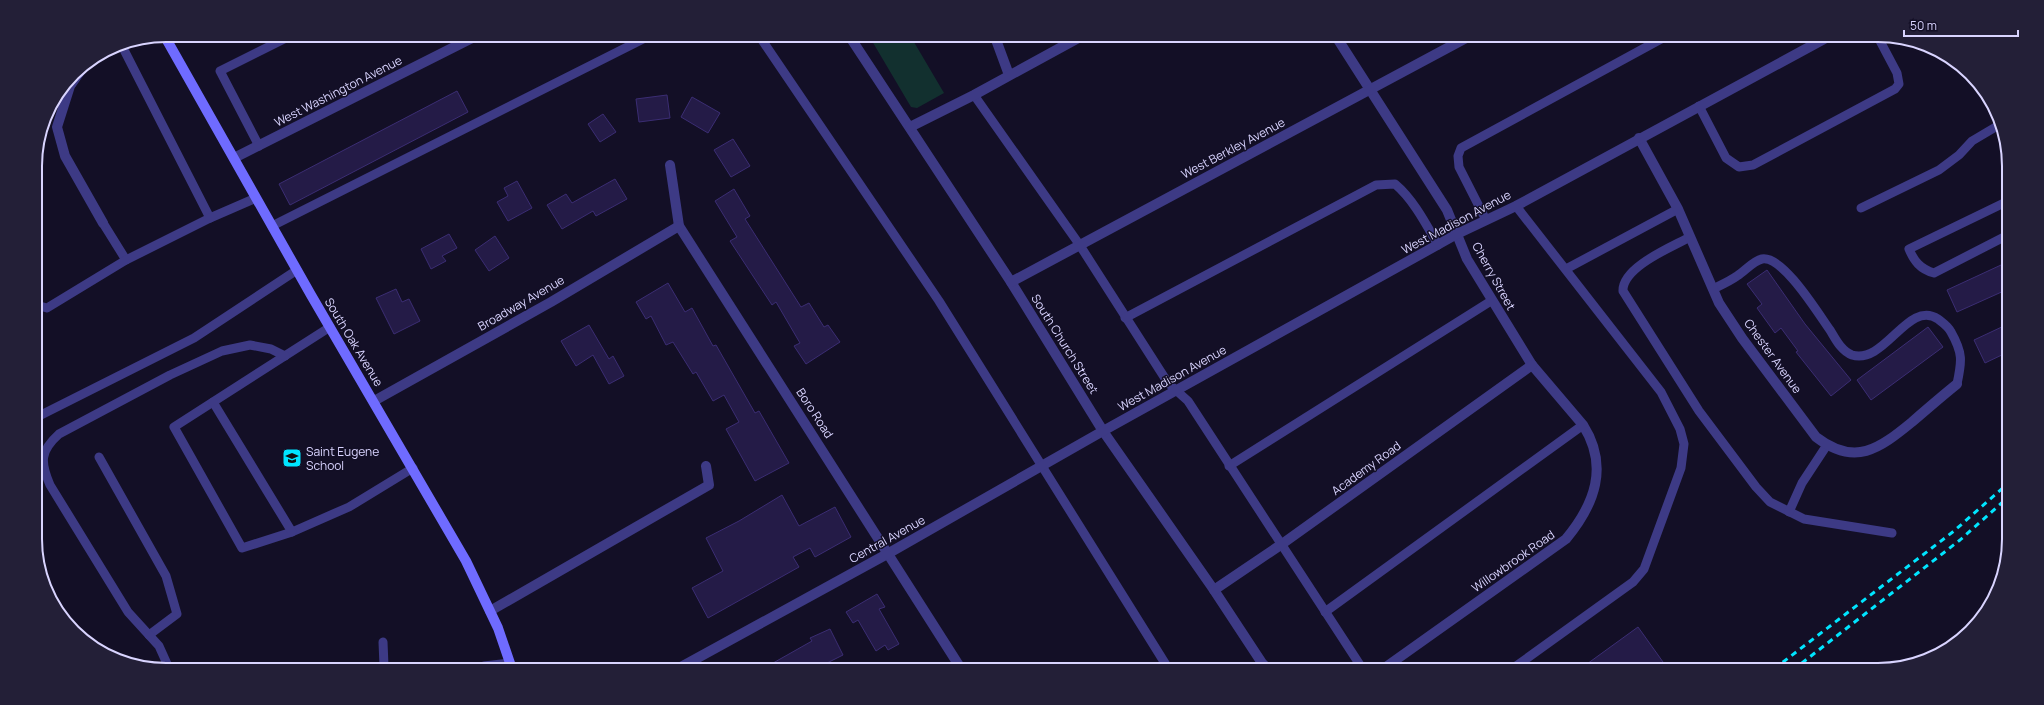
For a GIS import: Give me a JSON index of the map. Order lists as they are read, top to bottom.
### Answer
{
  "streets": {
    "main road": ["South Oak Avenue"],
    "street": [
      "West Washington Avenue",
      "West Berkley Avenue",
      "West Madison Avenue",
      "Cherry Street",
      "Broadway Avenue",
      "South Church Street",
      "Chester Avenue",
      "Boro Road",
      "Academy Road",
      "Central Avenue",
      "Willowbrook Road"
    ]
  },
  "crossings": [
    ["West Washington Avenue", "South Oak Avenue"],
    ["West Berkley Avenue", "Cherry Street"],
    ["West Berkley Avenue", "South Church Street"],
    ["West Madison Avenue", "Cherry Street"],
    ["West Madison Avenue", "South Church Street"],
    ["West Madison Avenue", "Chester Avenue"],
    ["West Madison Avenue", "Central Avenue"],
    ["Cherry Street", "Academy Road"],
    ["Cherry Street", "Willowbrook Road"],
    ["Broadway Avenue", "South Oak Avenue"],
    ["Broadway Avenue", "Boro Road"],
    ["South Church Street", "Academy Road"],
    ["South Church Street", "Central Avenue"],
    ["Boro Road", "Central Avenue"]
  ],
  "places": {
    "school or university": ["Saint Eugene School"]
  },
  "scale_bar": "50 m"
}
